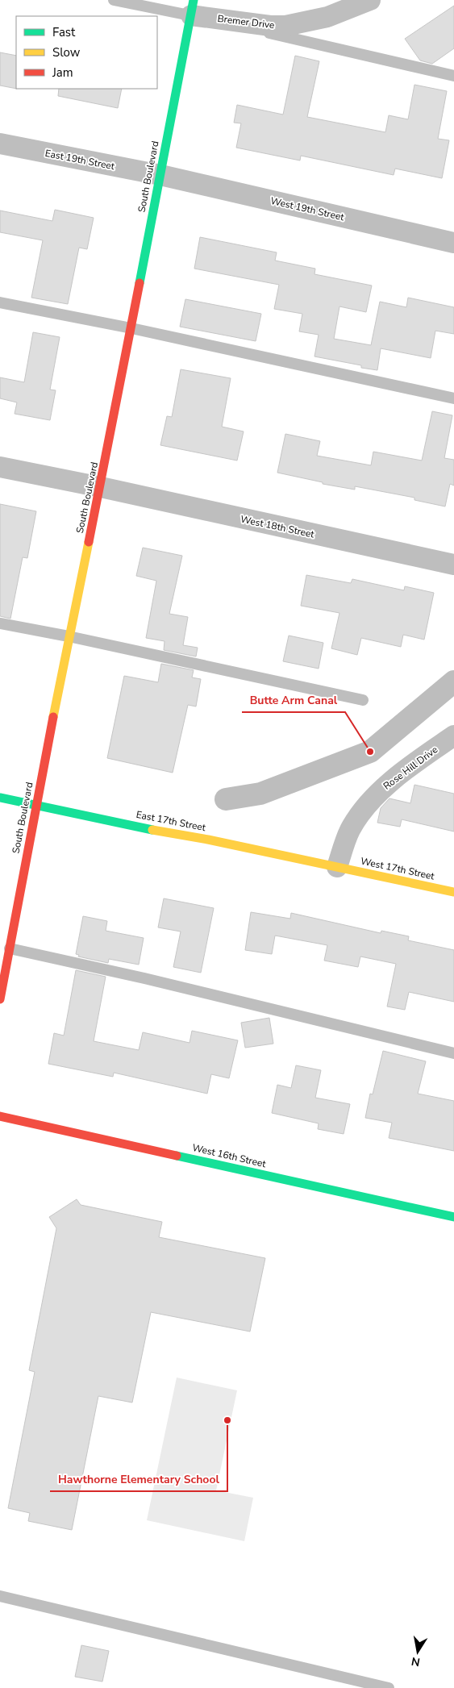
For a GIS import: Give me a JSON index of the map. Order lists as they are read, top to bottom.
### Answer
{
  "streets": {
    "street": [
      "Bremer Drive",
      "East 19th Street",
      "South Boulevard",
      "West 19th Street",
      "West 18th Street",
      "Rose Hill Drive",
      "East 17th Street",
      "West 17th Street",
      "West 16th Street"
    ]
  },
  "crossings": [
    ["Bremer Drive", "South Boulevard"],
    ["East 19th Street", "South Boulevard"],
    ["East 19th Street", "West 19th Street"],
    ["South Boulevard", "West 19th Street"],
    ["South Boulevard", "West 18th Street"],
    ["South Boulevard", "East 17th Street"],
    ["Rose Hill Drive", "East 17th Street"],
    ["Rose Hill Drive", "West 17th Street"],
    ["East 17th Street", "West 17th Street"]
  ],
  "places": ["Butte Arm Canal", "Hawthorne Elementary School"],
  "legend": ["Fast", "Slow", "Jam"],
  "north": "bottom"
}
